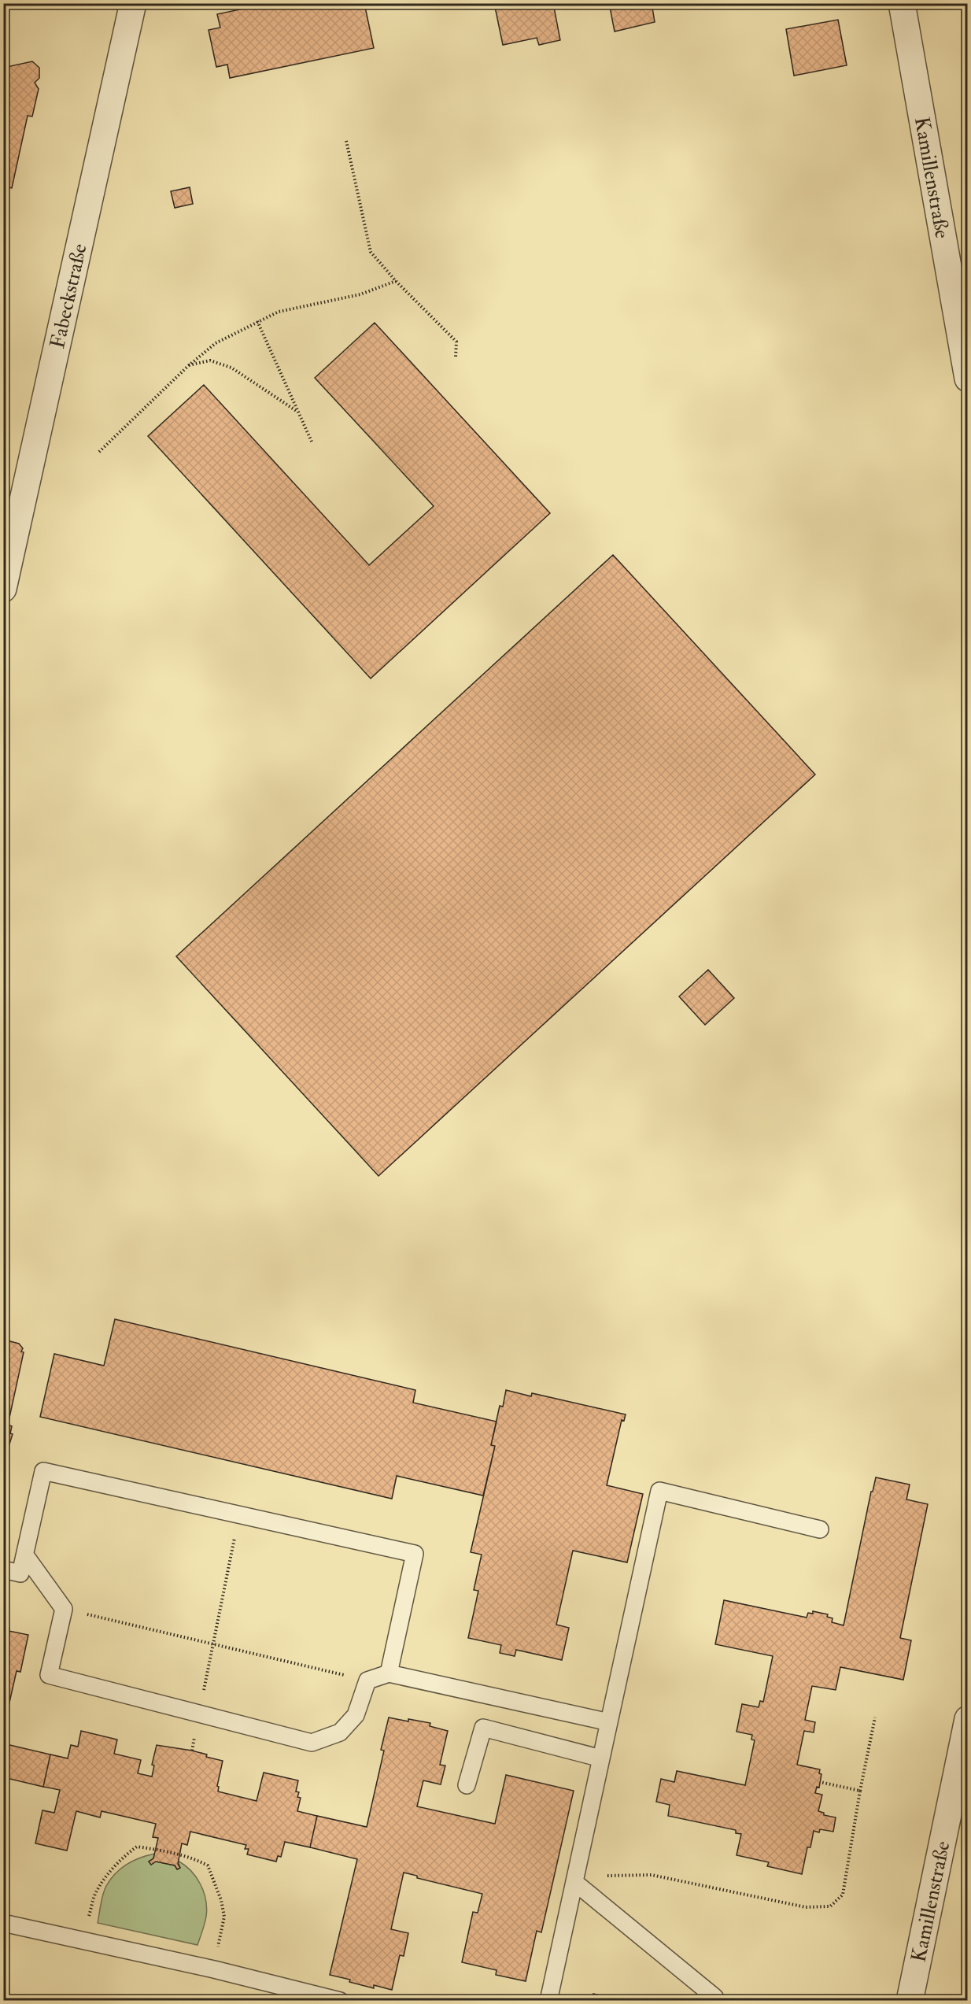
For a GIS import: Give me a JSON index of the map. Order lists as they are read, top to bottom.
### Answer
{
  "streets": {
    "street": ["Kamillenstraße", "Fabeckstraße"]
  }
}
